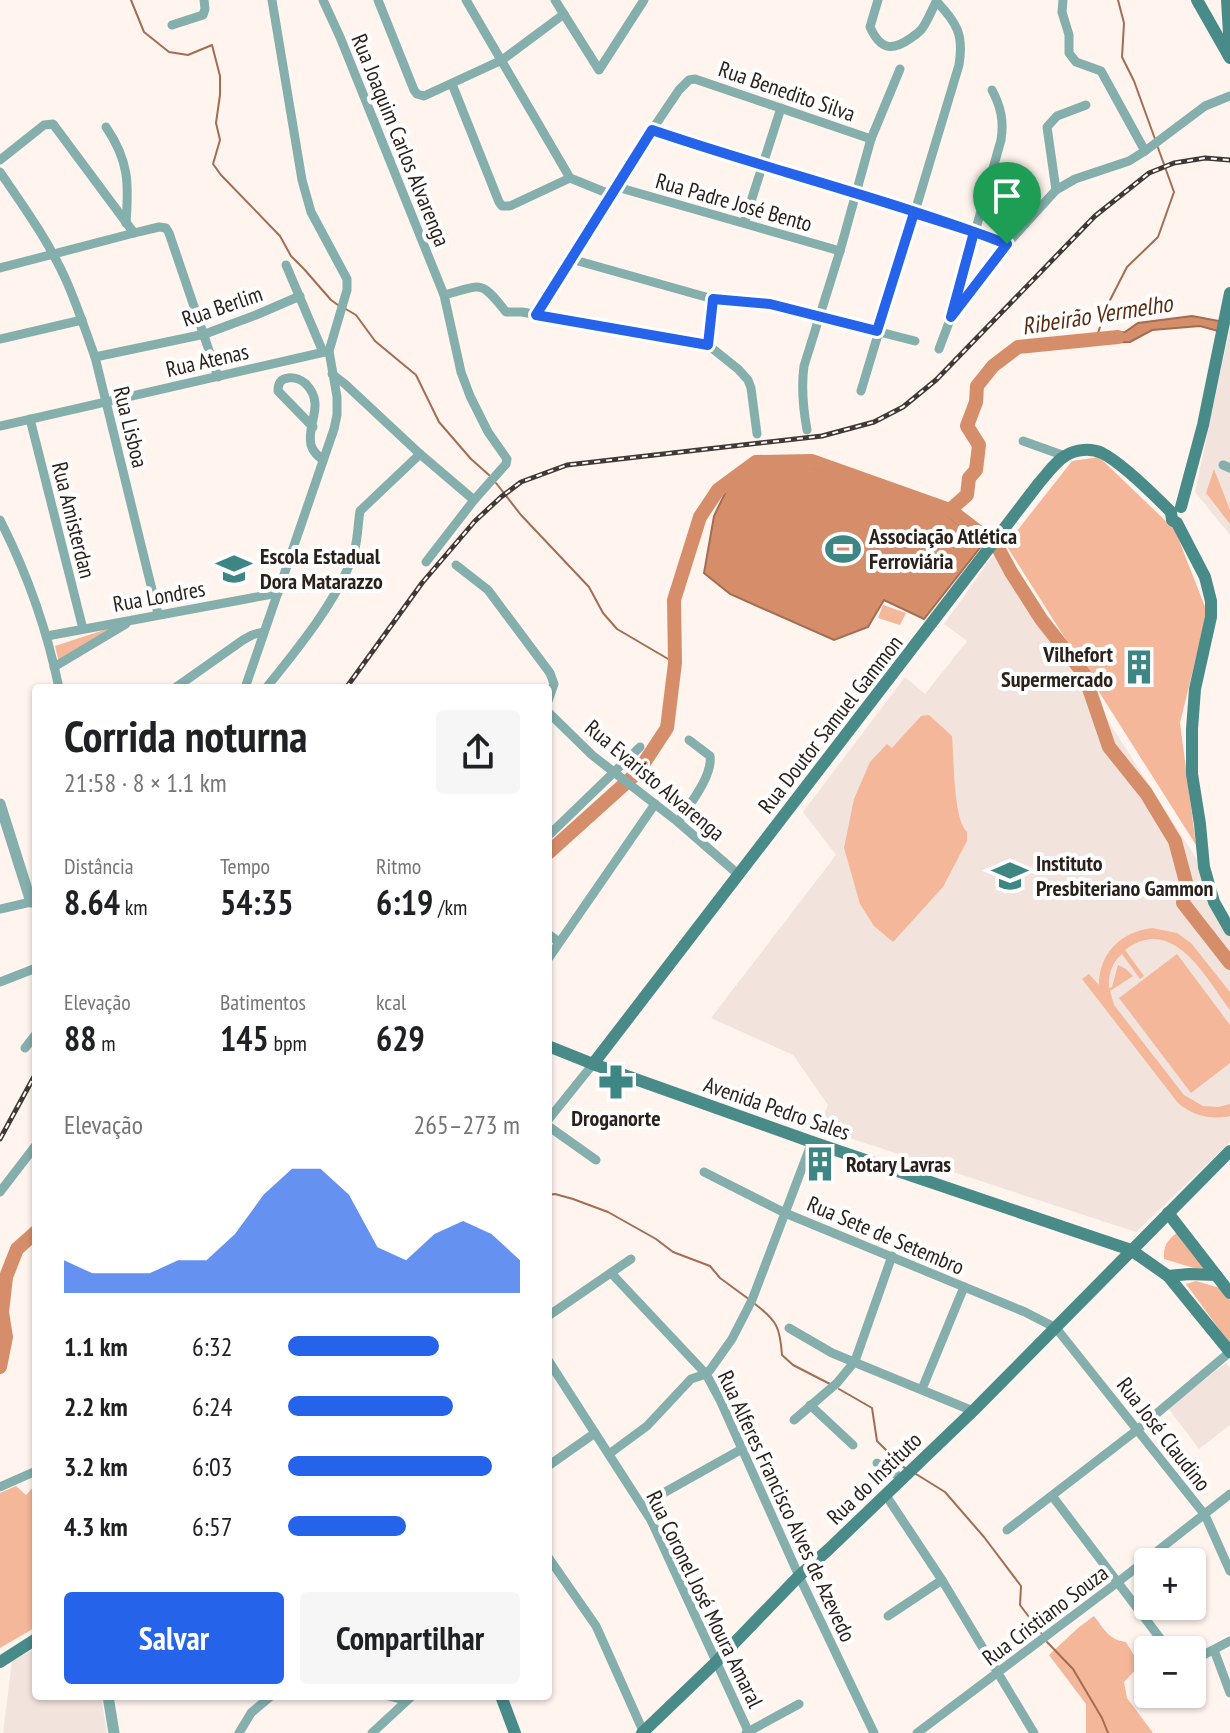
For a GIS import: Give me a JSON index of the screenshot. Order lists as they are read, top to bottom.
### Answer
{
  "streets": {
    "main road": ["Rua Doutor Samuel Gammon", "Avenida Pedro Sales", "Rua do Instituto"],
    "street": [
      "Rua Benedito Silva",
      "Rua Joaquim Carlos Alvarenga",
      "Rua Padre José Bento",
      "Rua Berlim",
      "Rua Atenas",
      "Rua Lisboa",
      "Rua Amisterdan",
      "Rua Londres",
      "Rua Evaristo Alvarenga",
      "Rua Sete de Setembro",
      "Rua José Claudino",
      "Rua Alferes Francisco Alves de Azevedo",
      "Rua Coronel José Moura Amaral",
      "Rua Cristiano Souza"
    ]
  },
  "crossings": [
    ["Rua Berlim", "Rua Lisboa"],
    ["Rua Atenas", "Rua Lisboa"],
    ["Rua Atenas", "Rua Amisterdan"],
    ["Rua Lisboa", "Rua Londres"],
    ["Rua Amisterdan", "Rua Londres"],
    ["Rua Doutor Samuel Gammon", "Rua Evaristo Alvarenga"],
    ["Rua Doutor Samuel Gammon", "Avenida Pedro Sales"],
    ["Avenida Pedro Sales", "Rua do Instituto"],
    ["Rua Sete de Setembro", "Rua José Claudino"],
    ["Rua Sete de Setembro", "Rua do Instituto"],
    ["Rua José Claudino", "Rua do Instituto"],
    ["Rua José Claudino", "Rua Cristiano Souza"],
    ["Rua do Instituto", "Rua Alferes Francisco Alves de Azevedo"],
    ["Rua do Instituto", "Rua Coronel José Moura Amaral"]
  ],
  "water": ["Ribeirão Vermelho"],
  "places": {
    "sports": ["Associação Atlética Ferroviária"],
    "school or university": ["Escola Estadual Dora Matarazzo", "Instituto Presbiteriano Gammon"],
    "building": ["Vilhefort Supermercado", "Rotary Lavras"],
    "pharmacy": ["Droganorte"]
  },
  "page": {
    "heading": ["Corrida noturna", "21:58 · 8 × 1.1 km"],
    "stats": [
      ["Distância", "8.64 km"],
      ["Tempo", "54:35"],
      ["Ritmo", "6:19 /km"],
      ["Elevação", "88 m"],
      ["Batimentos", "145 bpm"],
      ["kcal", "629"]
    ],
    "chart": ["Elevação", "265–273 m"],
    "list": [
      {
        "name": "1.1 km",
        "note": "6:32"
      },
      {
        "name": "2.2 km",
        "note": "6:24"
      },
      {
        "name": "3.2 km",
        "note": "6:03"
      },
      {
        "name": "4.3 km",
        "note": "6:57"
      }
    ],
    "map_buttons": ["+", "−"],
    "buttons": ["Salvar", "Compartilhar"]
  }
}
